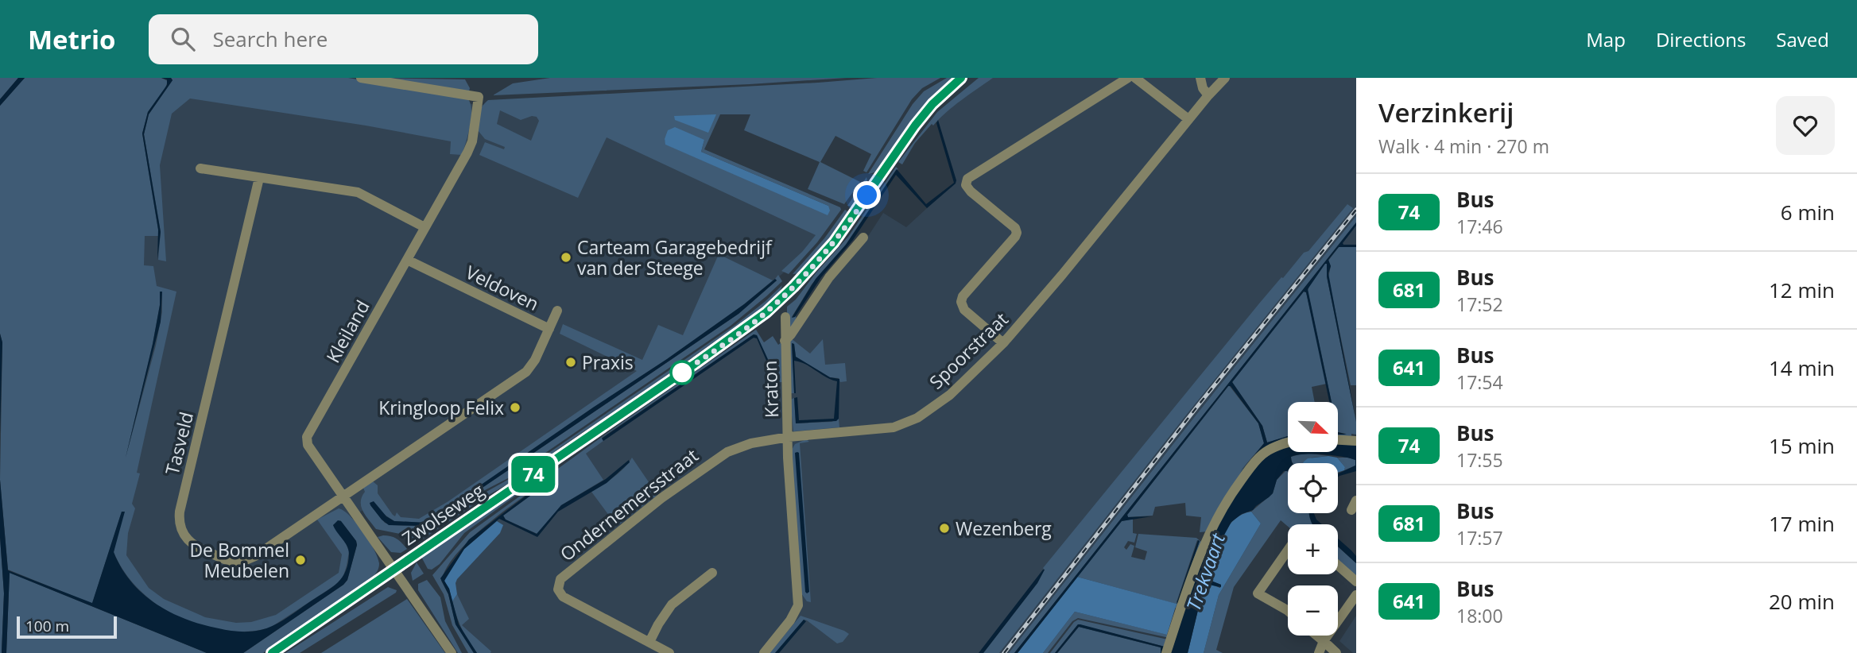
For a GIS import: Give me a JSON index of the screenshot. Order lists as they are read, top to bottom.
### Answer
{
  "streets": {
    "main road": ["Zwolseweg"],
    "street": [
      "Veldoven",
      "Kleiland",
      "Spoorstraat",
      "Kraton",
      "Tasveld",
      "Ondernemersstraat"
    ]
  },
  "crossings": [
    ["Veldoven", "Kleiland"],
    ["Veldoven", "Tasveld"],
    ["Kleiland", "Tasveld"],
    ["Kleiland", "Zwolseweg"],
    ["Spoorstraat", "Kraton"],
    ["Spoorstraat", "Ondernemersstraat"],
    ["Kraton", "Ondernemersstraat"]
  ],
  "water": ["Trekvaart"],
  "places": [
    "Carteam Garagebedrijf van der Steege",
    "Praxis",
    "Kringloop Felix",
    "Wezenberg",
    "De Bommel Meubelen"
  ],
  "lines": ["bus line 74"],
  "scale_bar": "100 m",
  "north": "bottom right",
  "page": {
    "header": "Metrio",
    "search": "Search here",
    "nav": ["Map", "Directions", "Saved"],
    "on_map": "74",
    "heading": ["Verzinkerij", "Walk · 4 min · 270 m"],
    "list": [
      {
        "mark": "74",
        "name": "Bus",
        "note": "17:46",
        "value": "6 min"
      },
      {
        "mark": "681",
        "name": "Bus",
        "note": "17:52",
        "value": "12 min"
      },
      {
        "mark": "641",
        "name": "Bus",
        "note": "17:54",
        "value": "14 min"
      },
      {
        "mark": "74",
        "name": "Bus",
        "note": "17:55",
        "value": "15 min"
      },
      {
        "mark": "681",
        "name": "Bus",
        "note": "17:57",
        "value": "17 min"
      },
      {
        "mark": "641",
        "name": "Bus",
        "note": "18:00",
        "value": "20 min"
      }
    ],
    "map_buttons": ["+", "−"],
    "scale": "100 m"
  }
}
